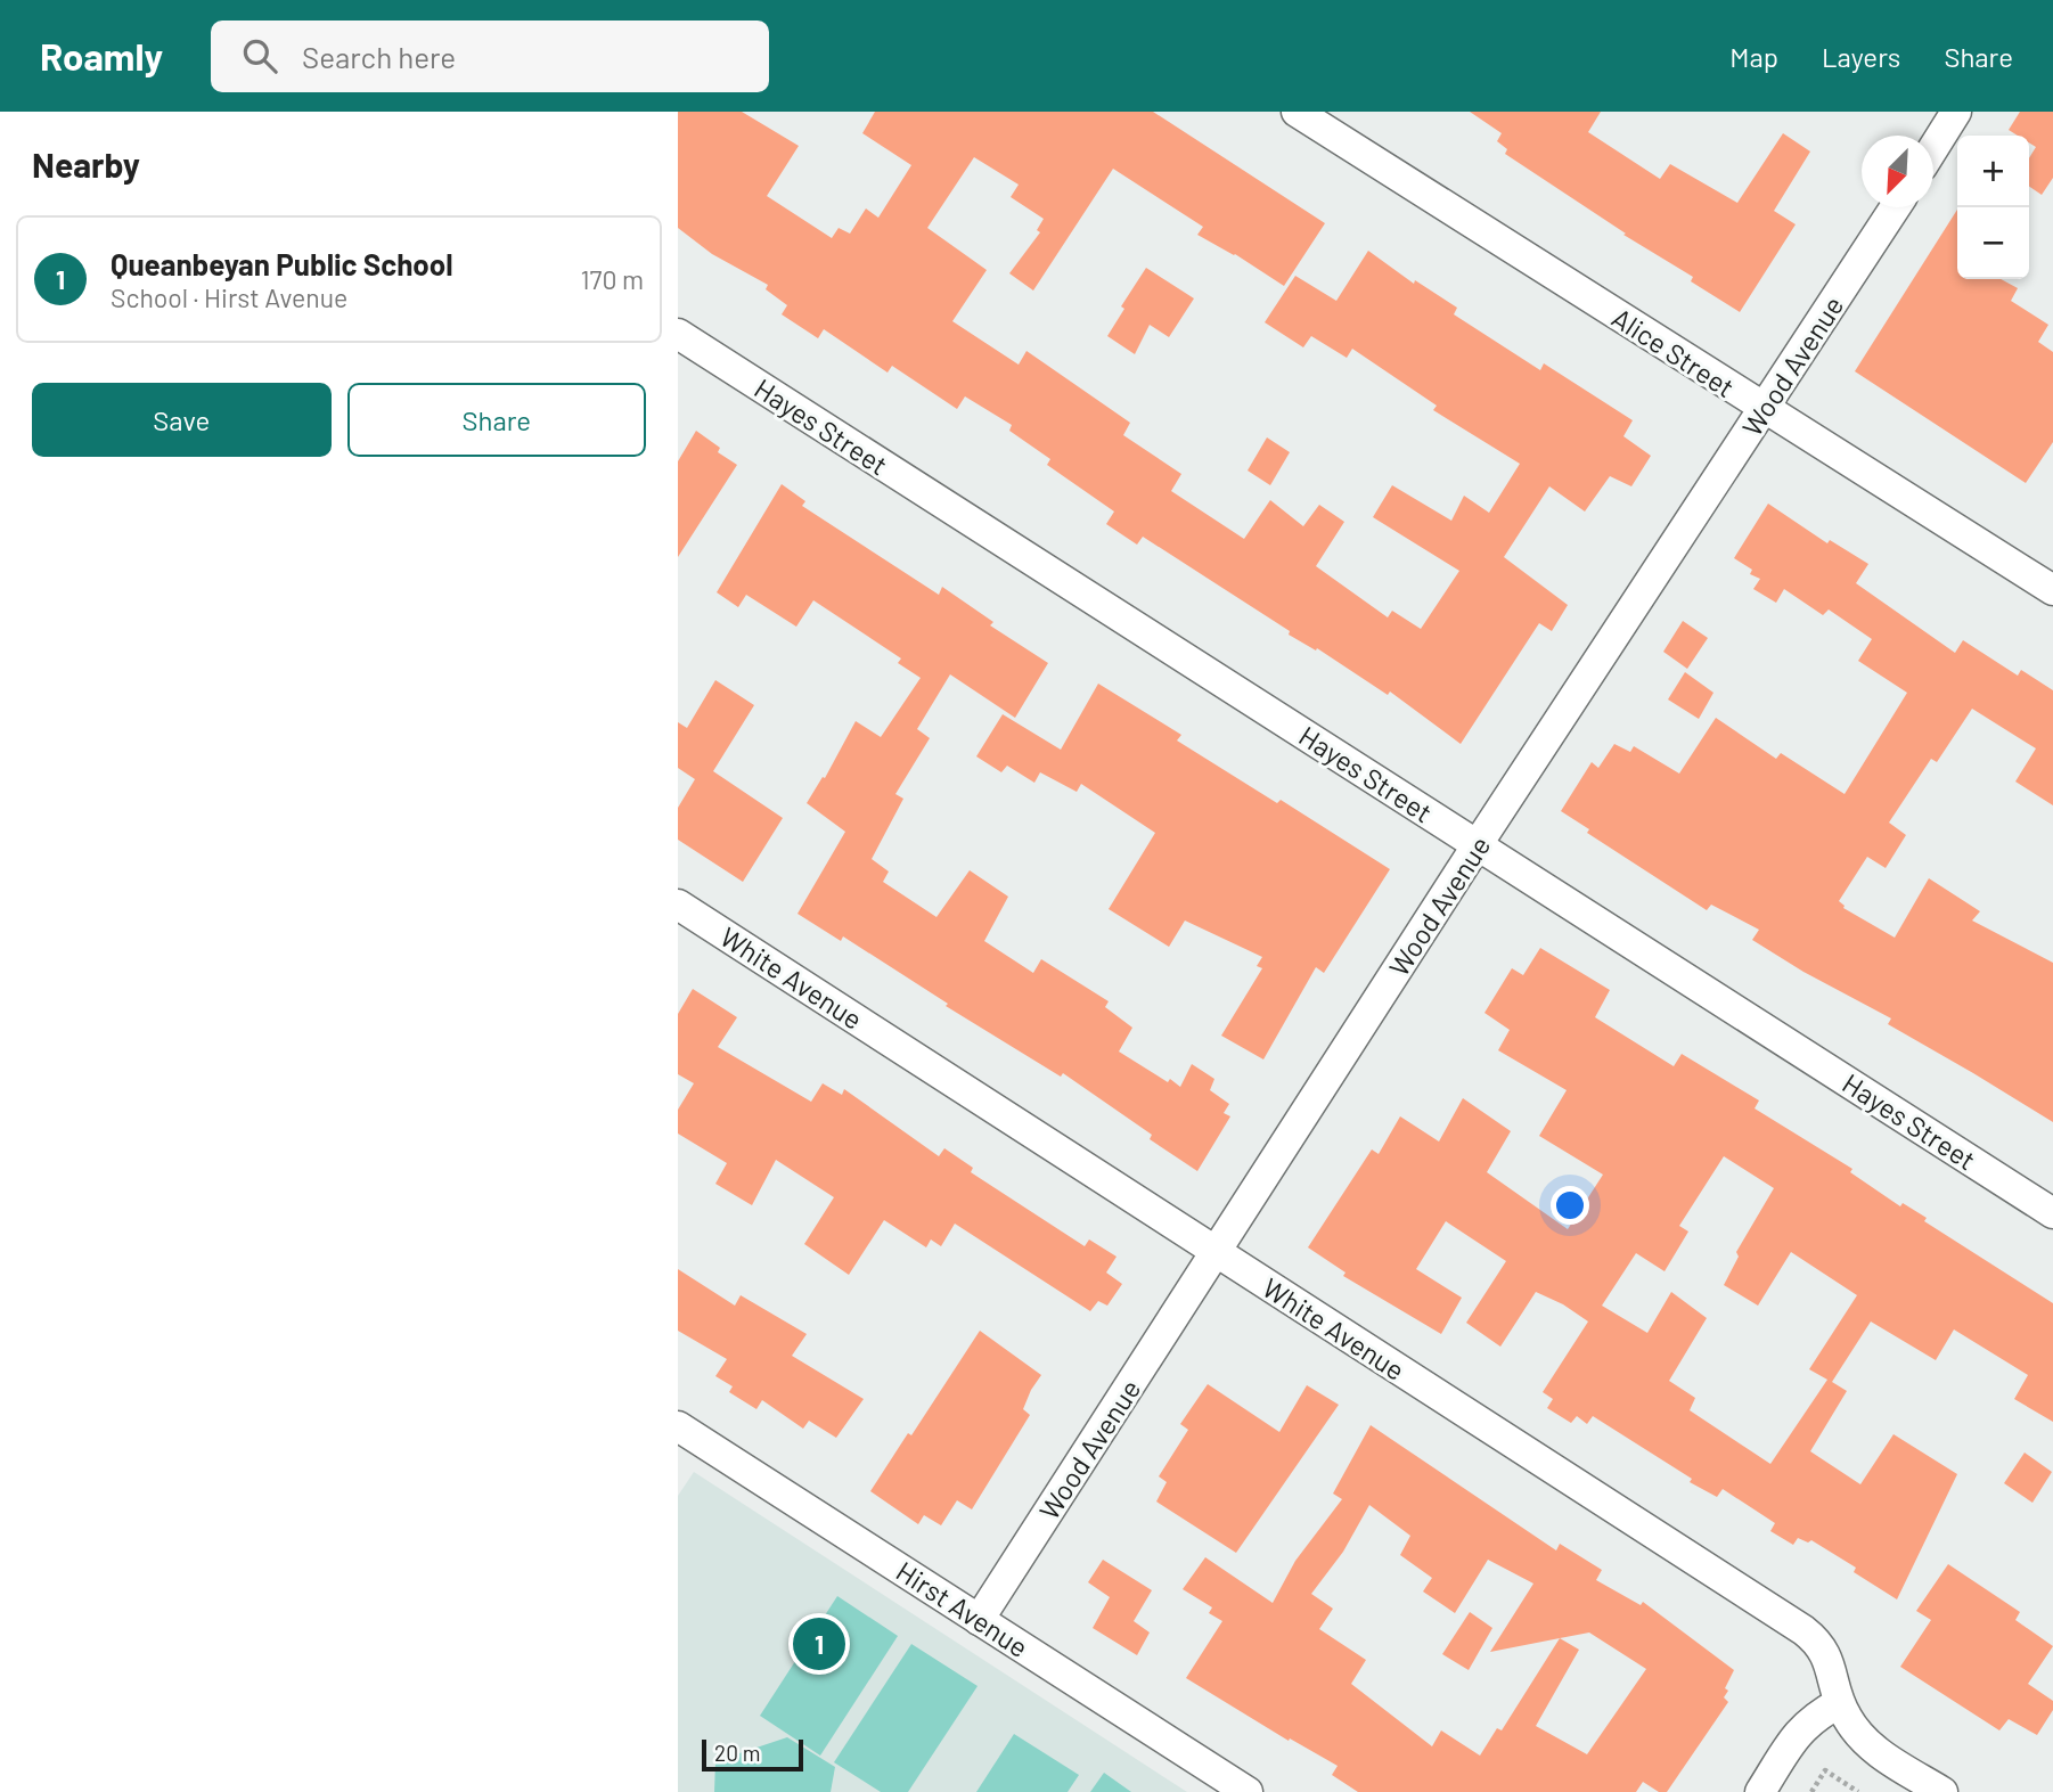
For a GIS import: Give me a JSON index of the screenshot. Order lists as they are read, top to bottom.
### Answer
{
  "streets": {
    "street": [
      "Alice Street",
      "Wood Avenue",
      "Hayes Street",
      "White Avenue",
      "Hirst Avenue"
    ]
  },
  "crossings": [
    ["Alice Street", "Wood Avenue"],
    ["Wood Avenue", "Hayes Street"],
    ["Wood Avenue", "White Avenue"],
    ["Wood Avenue", "Hirst Avenue"]
  ],
  "scale_bar": "20 m",
  "north": "bottom left",
  "page": {
    "header": "Roamly",
    "search": "Search here",
    "nav": ["Map", "Layers", "Share"],
    "heading": "Nearby",
    "map_buttons": ["+", "−"],
    "list": [
      {
        "mark": "1",
        "name": "Queanbeyan Public School",
        "note": "School · Hirst Avenue",
        "value": "170 m"
      }
    ],
    "buttons": ["Save", "Share"],
    "pins": "1",
    "scale": "20 m"
  }
}
